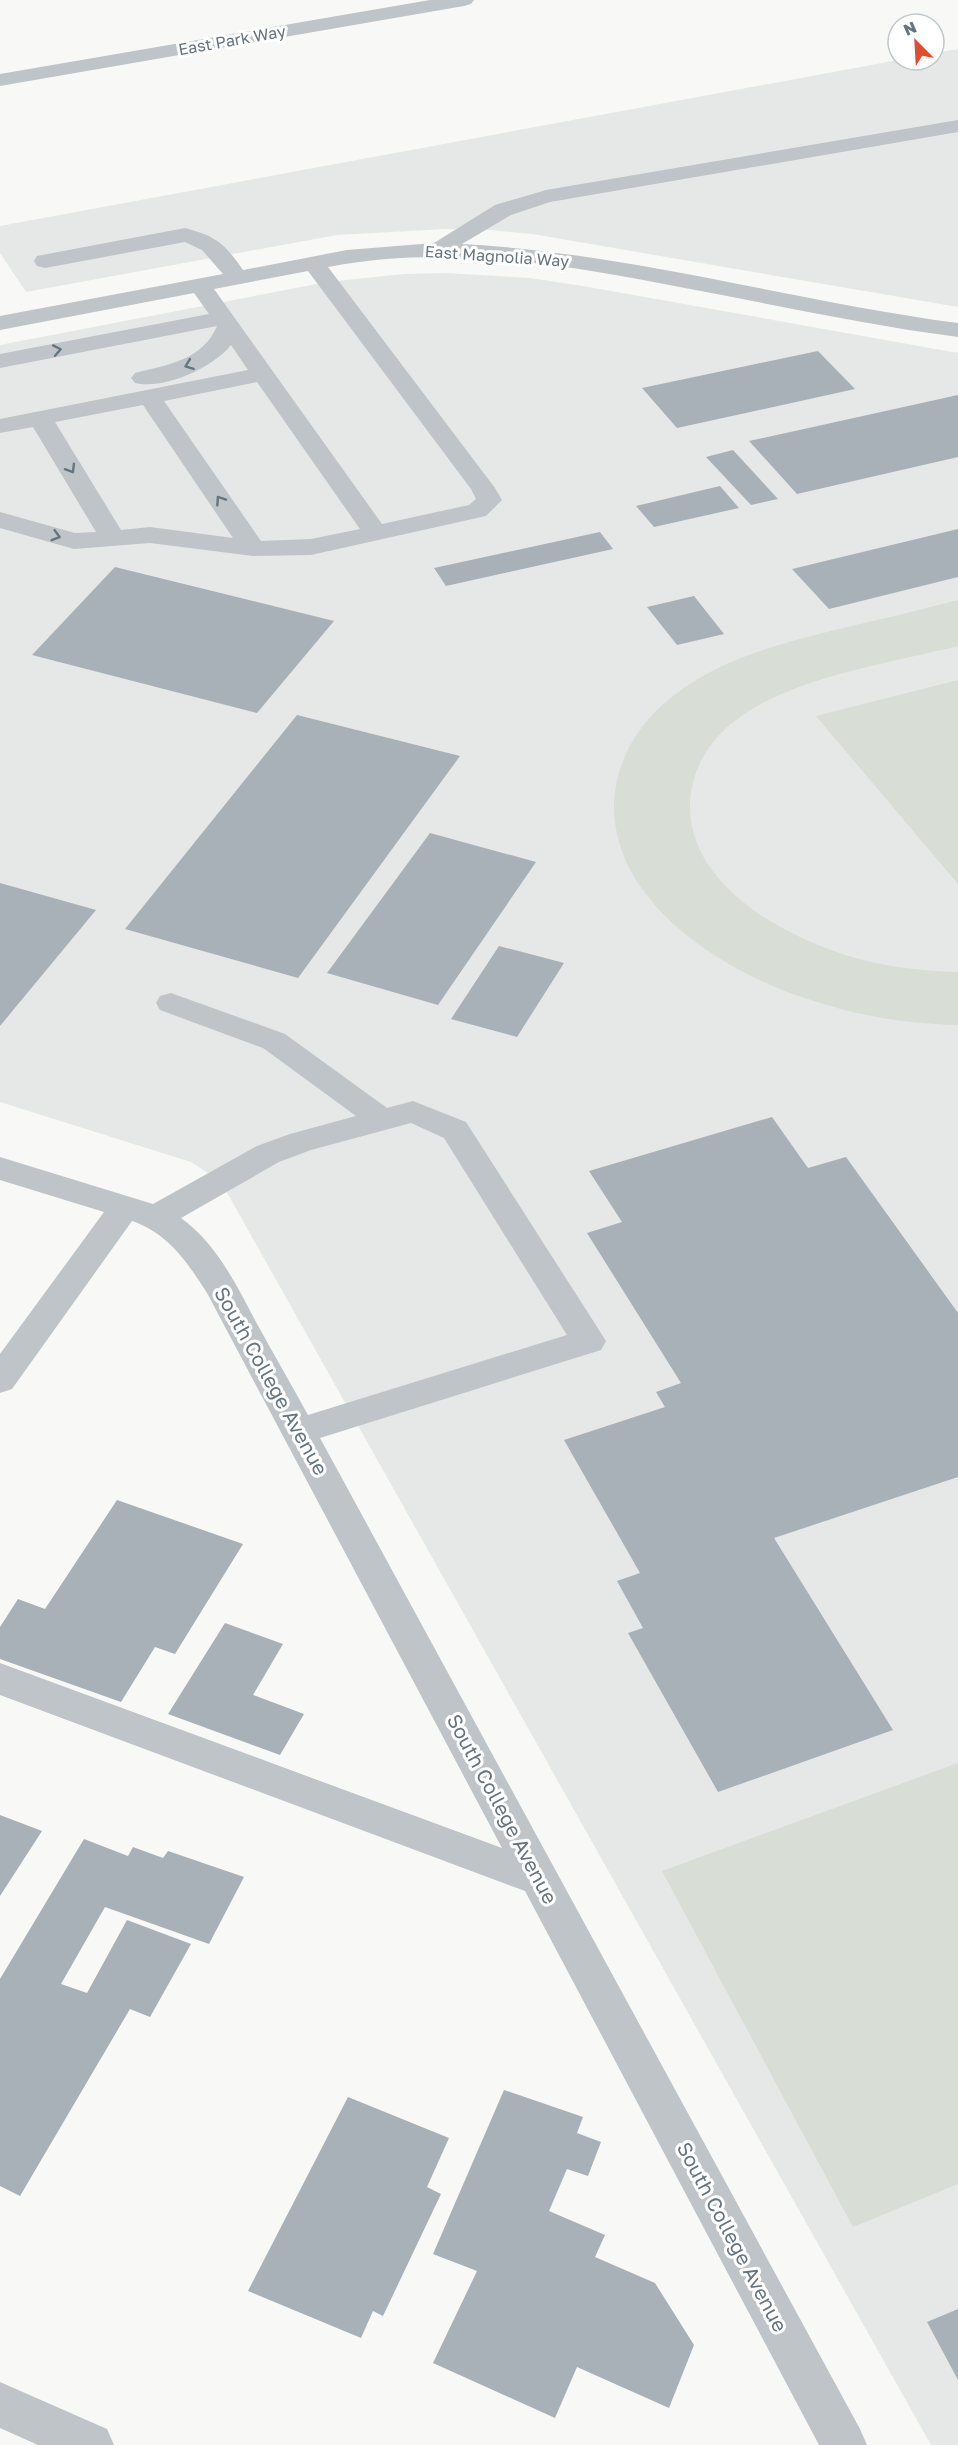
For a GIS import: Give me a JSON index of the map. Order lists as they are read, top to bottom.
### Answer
{
  "streets": {
    "street": ["East Park Way", "East Magnolia Way", "South College Avenue"]
  },
  "north": "top left"
}
